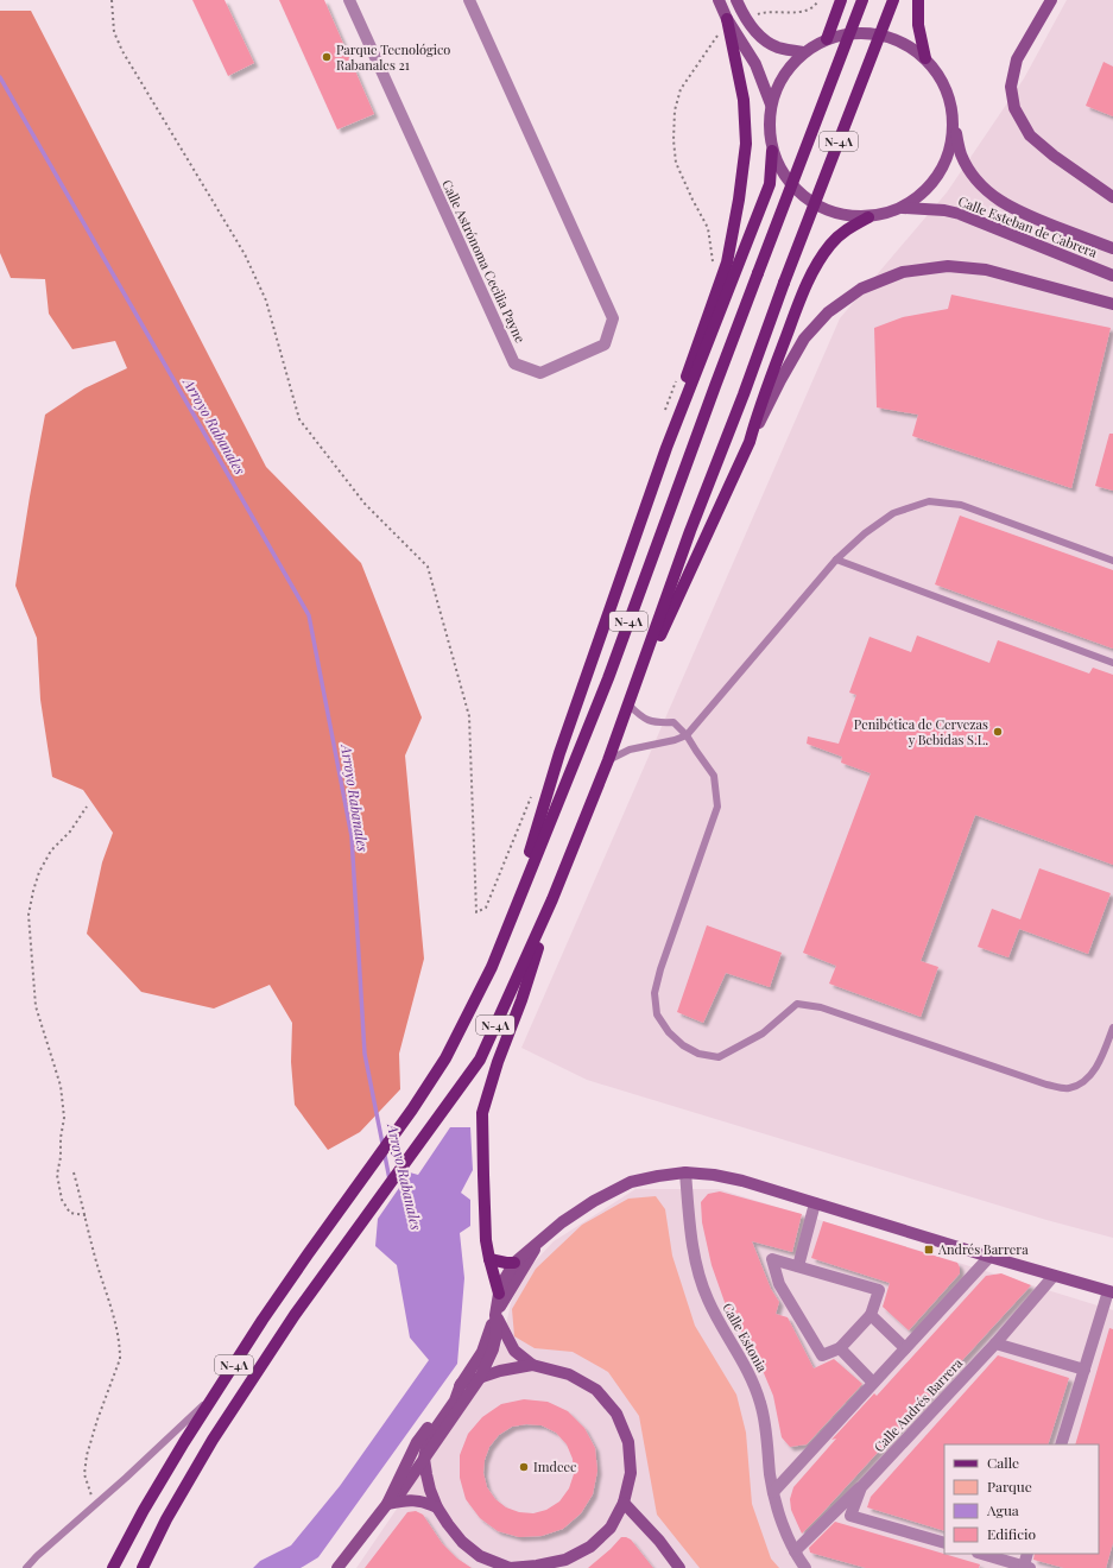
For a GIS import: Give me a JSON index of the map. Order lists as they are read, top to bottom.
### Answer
{
  "streets": {
    "main road": ["N-4A"],
    "street": [
      "Calle Esteban de Cabrera",
      "Calle Astrónoma Cecilia Payne",
      "Calle Estonia",
      "Calle Andrés Barrera"
    ]
  },
  "crossings": [
    ["Calle Estonia", "Calle Andrés Barrera"]
  ],
  "water": ["Arroyo Rabanales"],
  "places": {
    "other": ["Parque Tecnológico Rabanales 21", "Penibética de Cervezas y Bebidas S.L.", "Imdeec"],
    "transit": ["Andrés Barrera"]
  },
  "legend": [
    "Calle",
    "Parque",
    "Agua",
    "Edificio"
  ]
}
